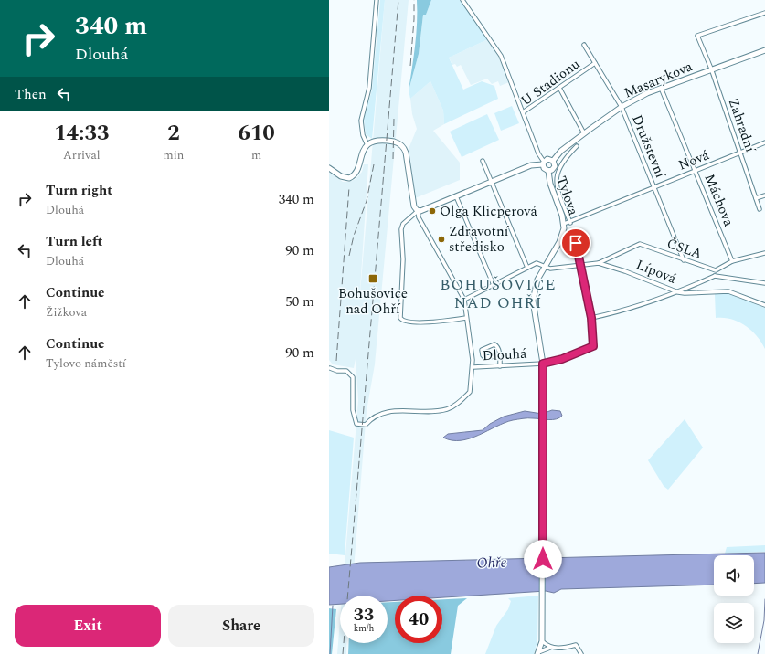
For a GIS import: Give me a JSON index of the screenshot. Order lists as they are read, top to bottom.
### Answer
{
  "streets": {
    "street": [
      "Masarykova",
      "U Stadionu",
      "Zahradní",
      "Družstevní",
      "Nová",
      "Tylova",
      "Máchova",
      "ČSLA",
      "Lípová",
      "Dlouhá"
    ]
  },
  "crossings": [
    ["Masarykova", "U Stadionu"],
    ["Masarykova", "Zahradní"],
    ["Masarykova", "Družstevní"],
    ["Masarykova", "Tylova"],
    ["Masarykova", "Máchova"],
    ["U Stadionu", "Družstevní"],
    ["U Stadionu", "Tylova"],
    ["Zahradní", "Nová"],
    ["Družstevní", "Nová"],
    ["Družstevní", "ČSLA"],
    ["Nová", "Tylova"],
    ["Nová", "Máchova"],
    ["Máchova", "ČSLA"],
    ["ČSLA", "Lípová"]
  ],
  "districts": ["BOHUŠOVICE NAD OHŘÍ"],
  "water": ["Ohře"],
  "places": {
    "other": ["Olga Klicperová", "Zdravotní středisko"],
    "transit": ["Bohušovice nad Ohří"]
  },
  "page": {
    "turn": ["340 m", "Dlouhá"],
    "then": "Then",
    "eta": [
      "14:33",
      "Arrival",
      "2",
      "min",
      "610",
      "m"
    ],
    "list": [
      {
        "name": "Turn right",
        "note": "Dlouhá",
        "value": "340 m"
      },
      {
        "name": "Turn left",
        "note": "Dlouhá",
        "value": "90 m"
      },
      {
        "name": "Continue",
        "note": "Žižkova",
        "value": "50 m"
      },
      {
        "name": "Continue",
        "note": "Tylovo náměstí",
        "value": "90 m"
      }
    ],
    "speed": "33 km/h",
    "limit": "40",
    "buttons": ["Exit", "Share"]
  }
}
